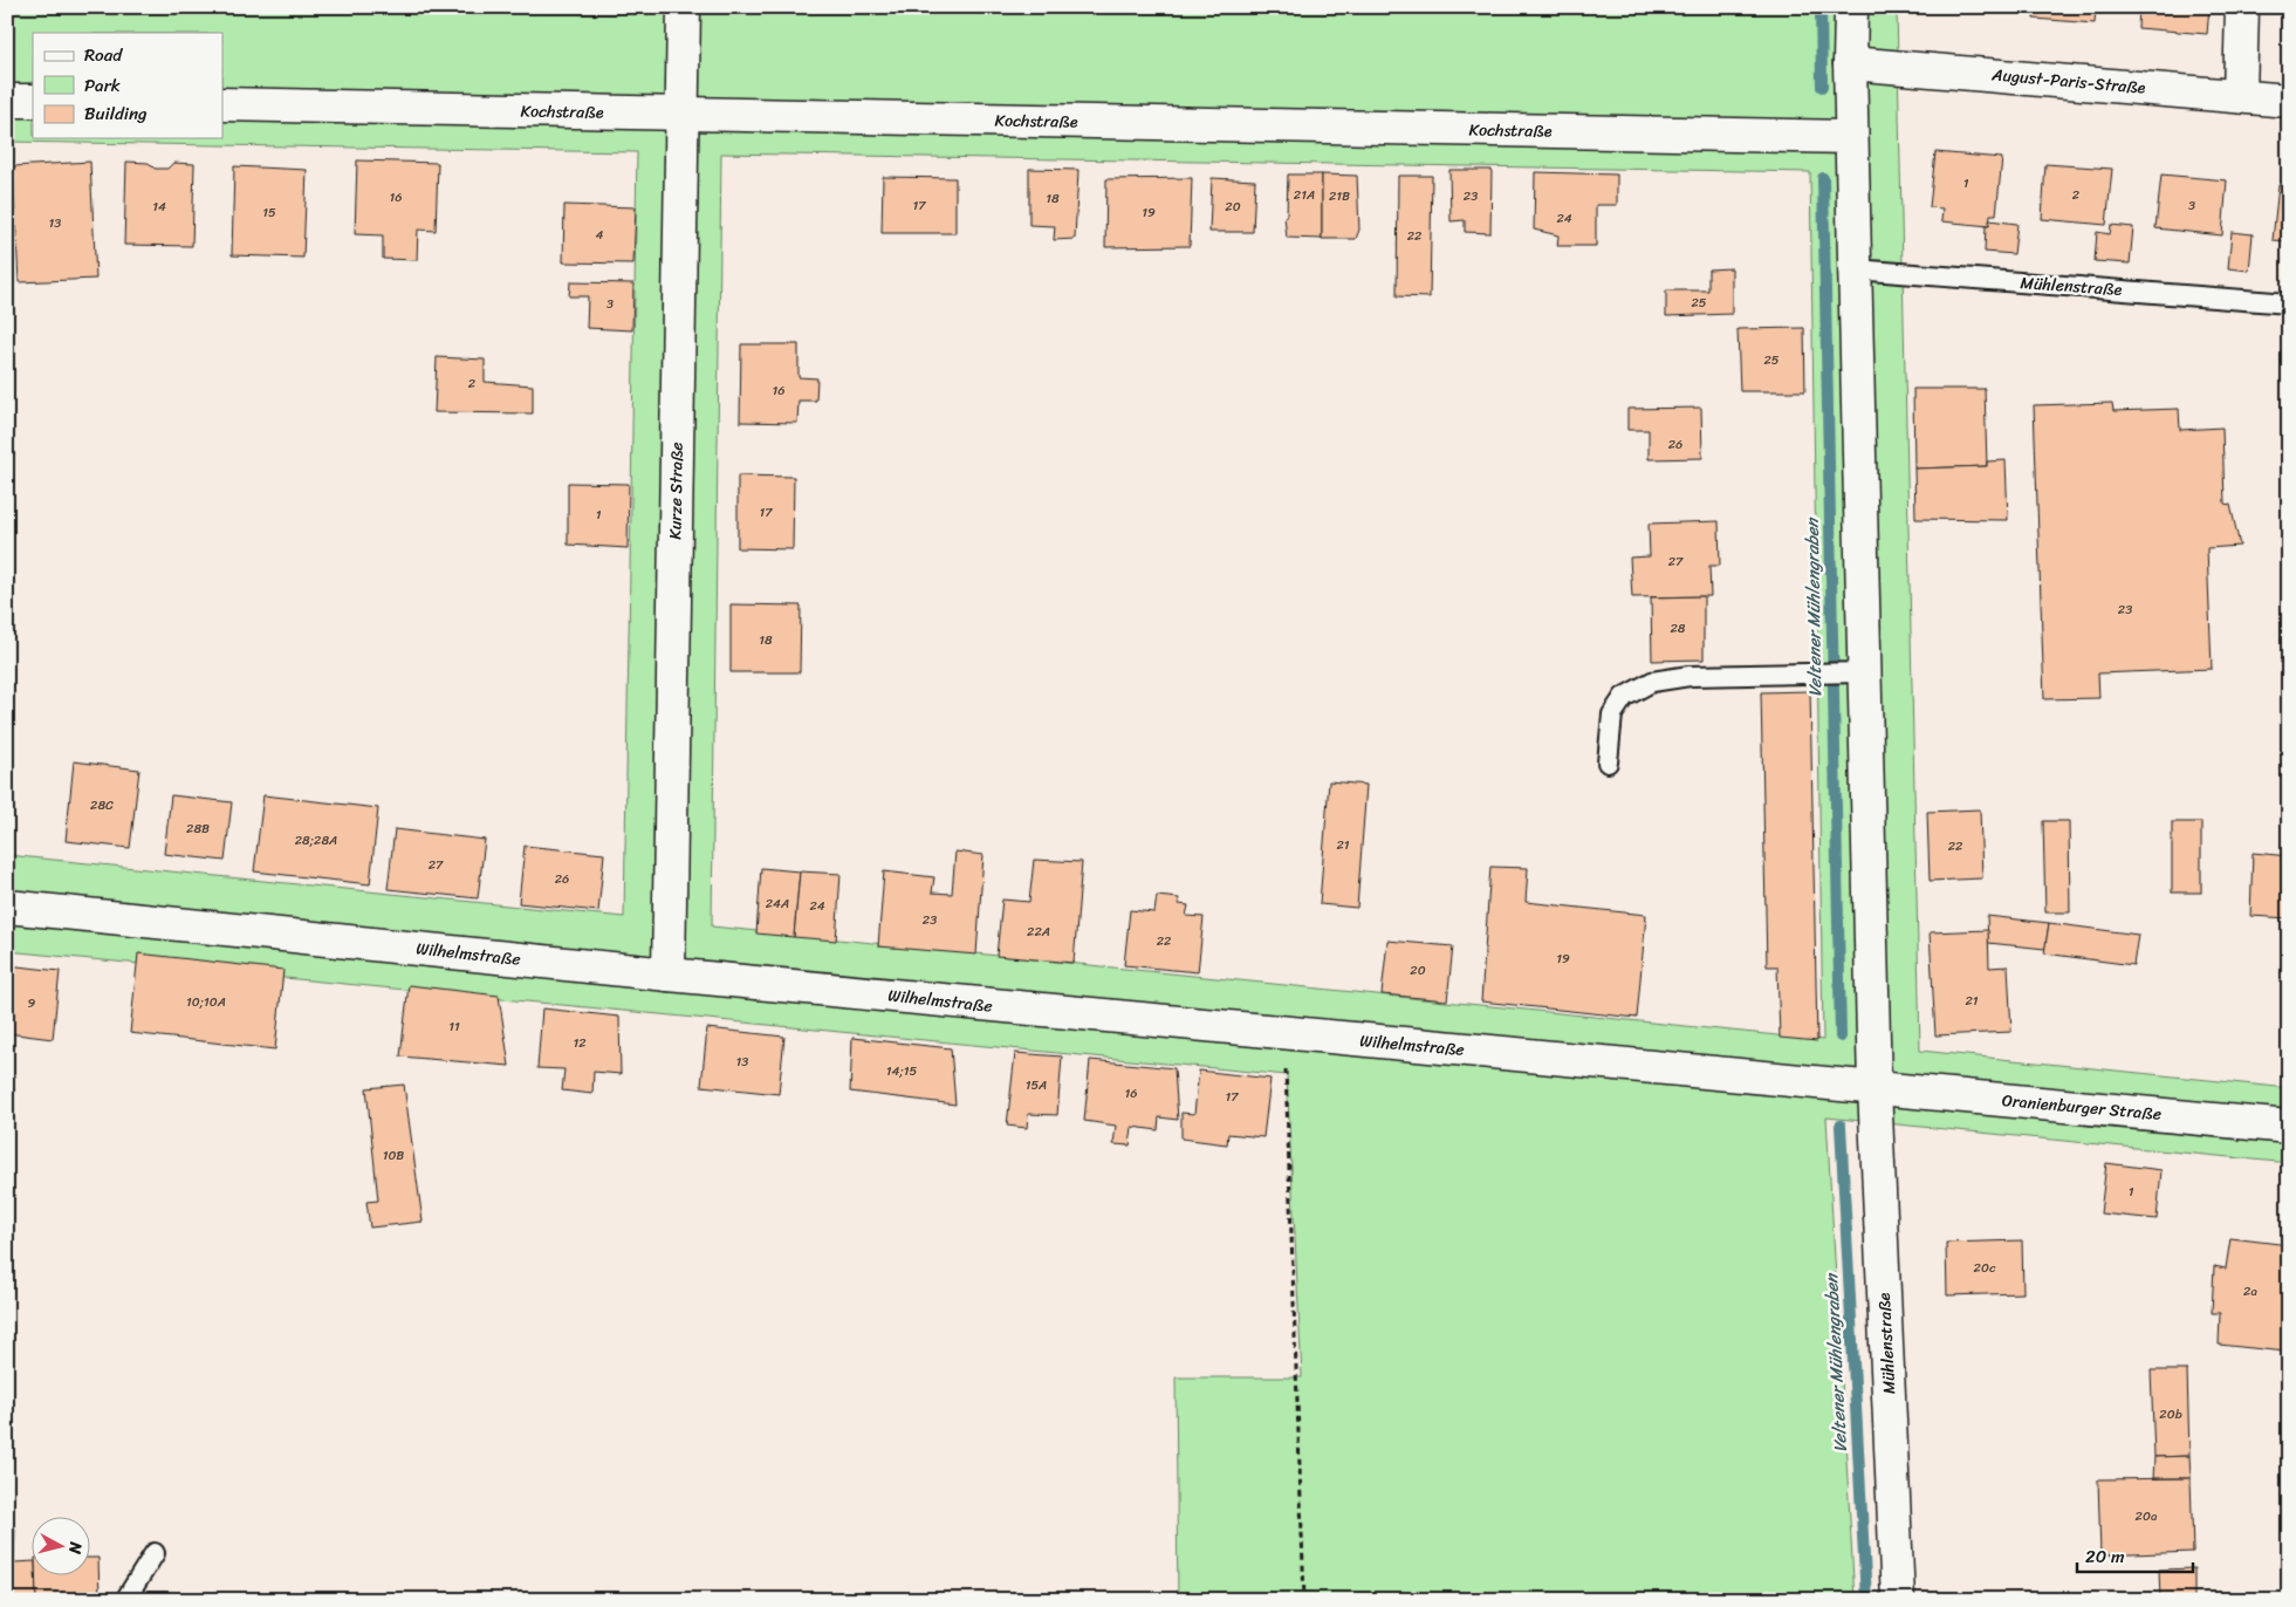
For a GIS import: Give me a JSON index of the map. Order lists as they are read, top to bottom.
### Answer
{
  "streets": {
    "street": [
      "August-Paris-Straße",
      "Kochstraße",
      "Mühlenstraße",
      "Kurze Straße",
      "Wilhelmstraße",
      "Oranienburger Straße"
    ]
  },
  "crossings": [
    ["August-Paris-Straße", "Mühlenstraße"],
    ["Kochstraße", "Mühlenstraße"],
    ["Kochstraße", "Kurze Straße"],
    ["Mühlenstraße", "Wilhelmstraße"],
    ["Mühlenstraße", "Oranienburger Straße"],
    ["Kurze Straße", "Wilhelmstraße"],
    ["Wilhelmstraße", "Oranienburger Straße"]
  ],
  "water": ["Veltener Mühlengraben"],
  "house_numbers": [
    "1",
    "21A",
    "2",
    "21B",
    "23",
    "16",
    "18",
    "17",
    "3",
    "14",
    "20",
    "15",
    "19",
    "24",
    "13",
    "4",
    "22",
    "25",
    "3",
    "25",
    "2",
    "16",
    "26",
    "17",
    "1",
    "27",
    "23",
    "28",
    "18",
    "28C",
    "28B",
    "28;28A",
    "21",
    "22",
    "27",
    "26",
    "24A",
    "24",
    "23",
    "22A",
    "22",
    "19",
    "20",
    "21",
    "10;10A",
    "9",
    "11",
    "12",
    "13",
    "14;15",
    "15A",
    "16",
    "17",
    "10B",
    "1",
    "20c",
    "2a",
    "20b",
    "20a"
  ],
  "legend": ["Road", "Park", "Building"],
  "scale_bar": "20 m",
  "north": "right"
}
